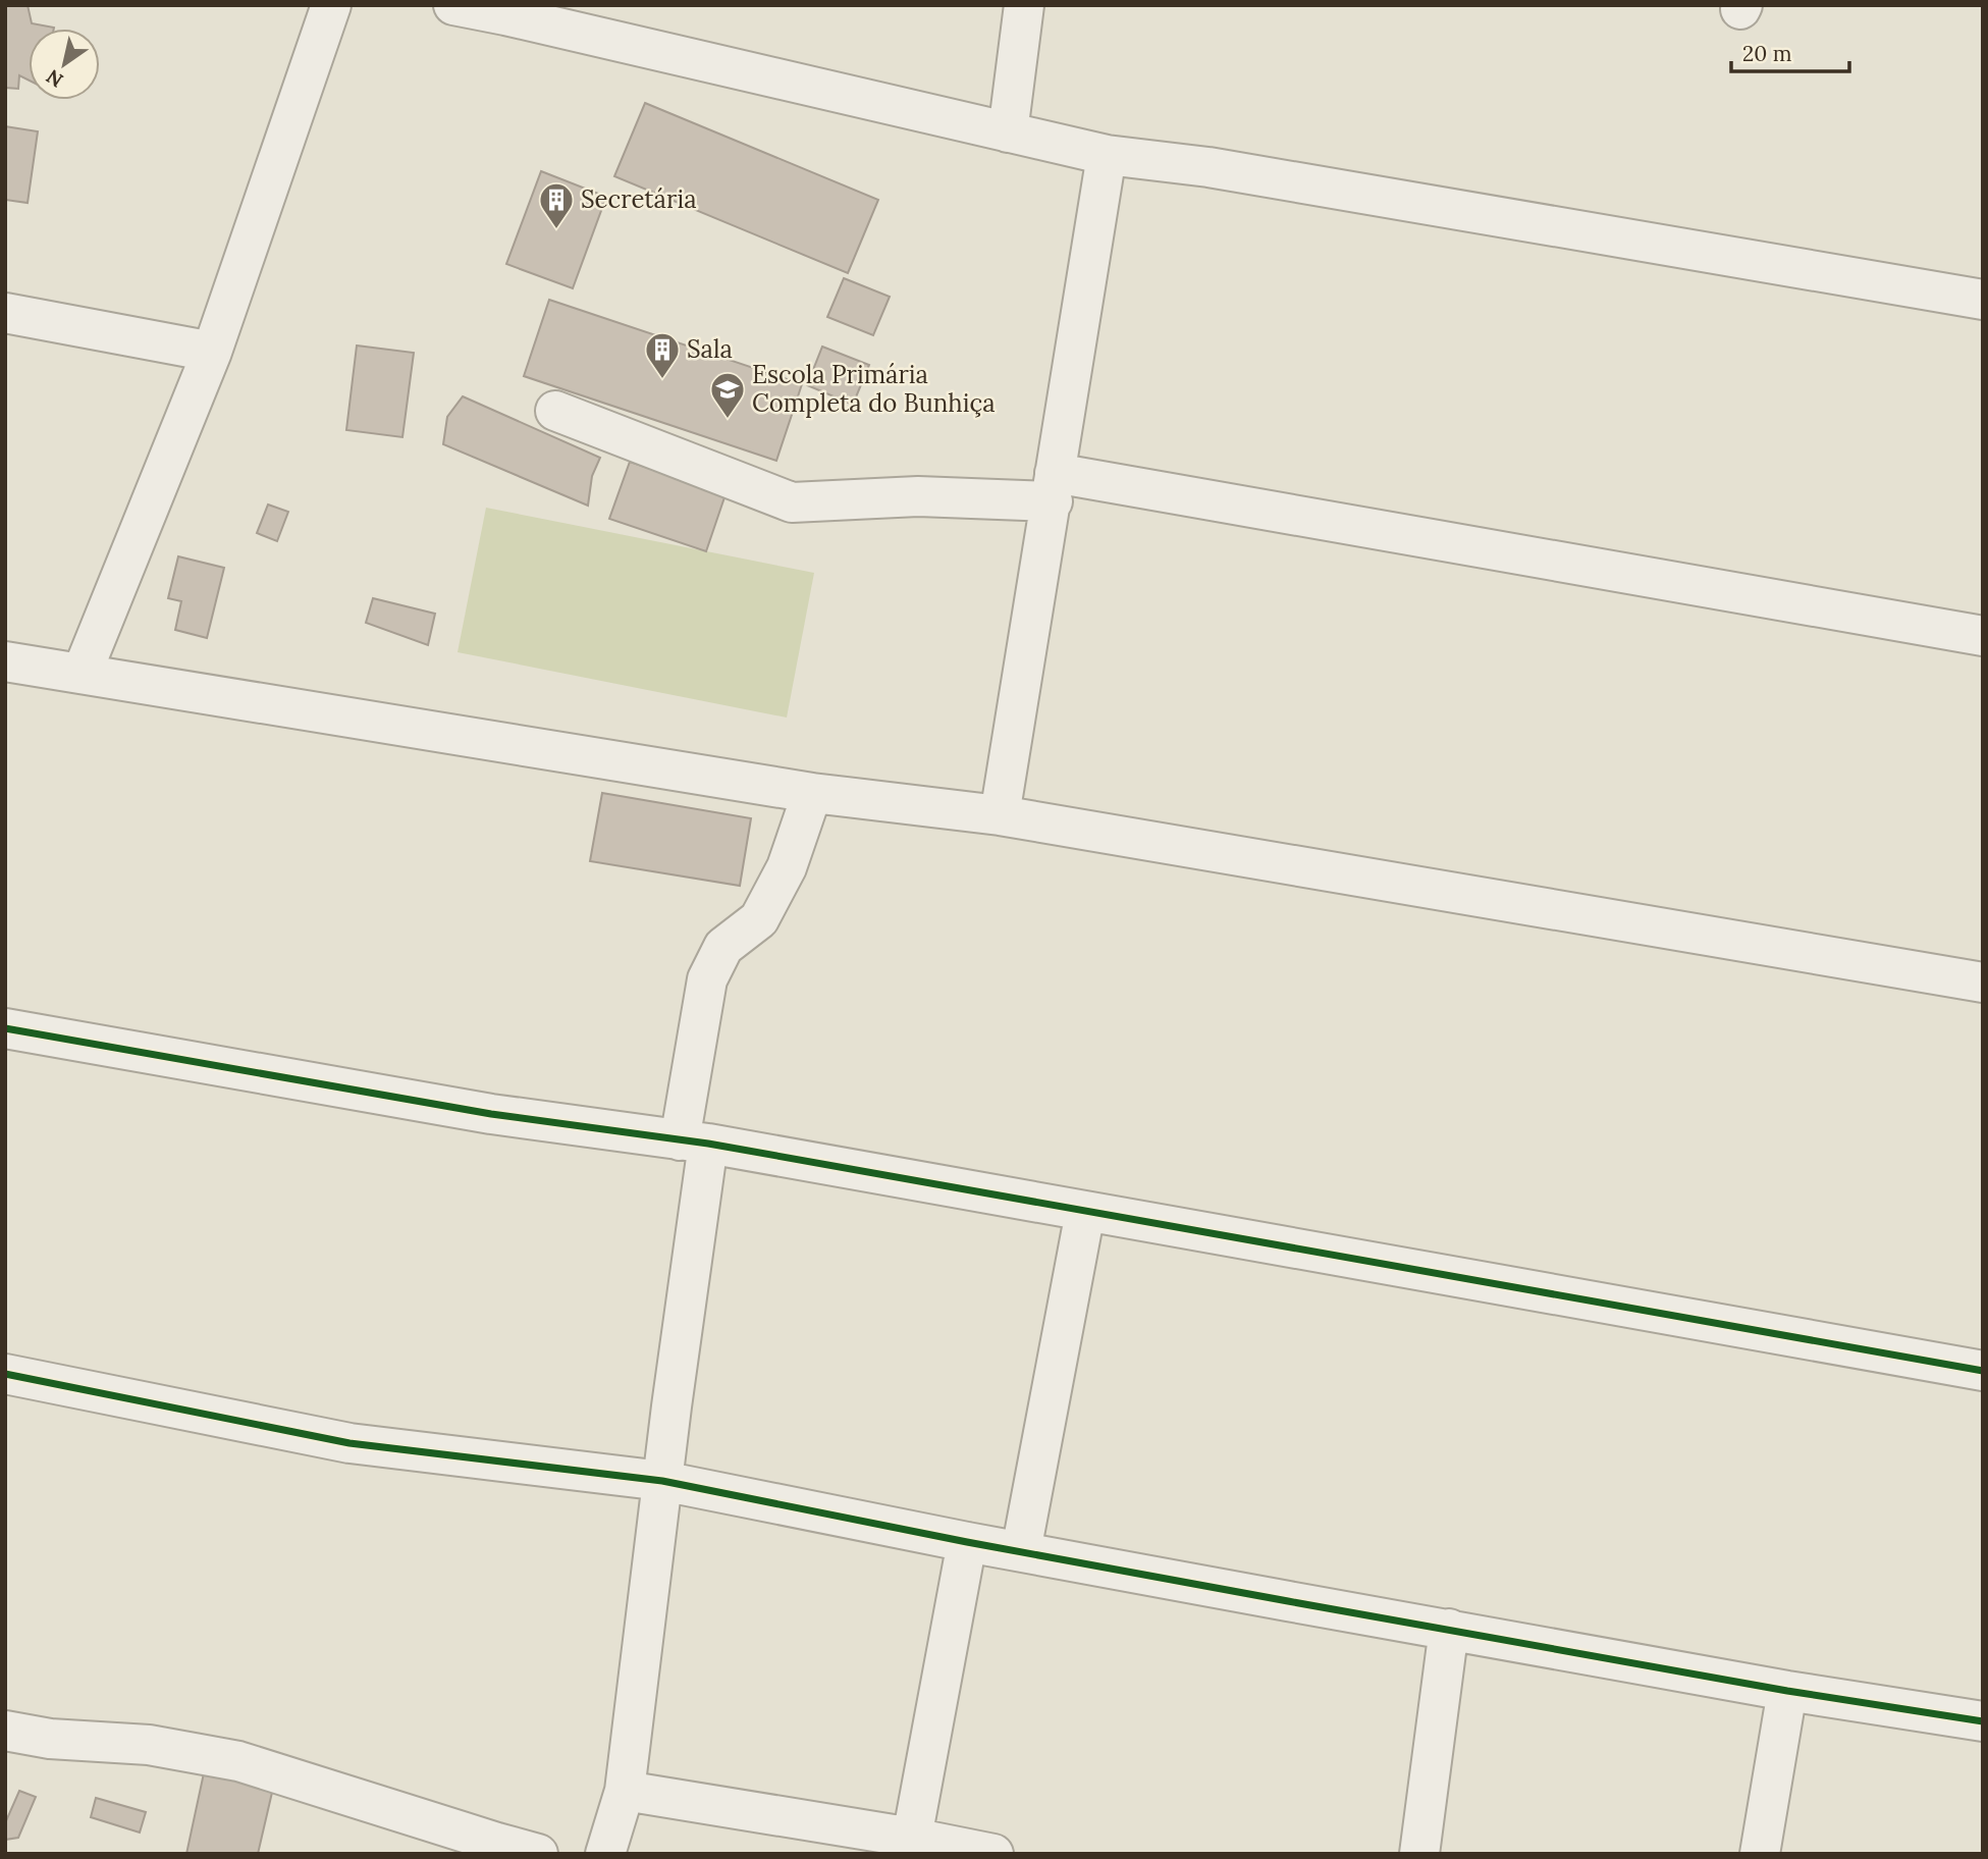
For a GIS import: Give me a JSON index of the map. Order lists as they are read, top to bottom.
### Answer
{
  "places": {
    "building": ["Secretária", "Sala"],
    "school or university": ["Escola Primária Completa do Bunhiça"]
  },
  "scale_bar": "20 m",
  "north": "bottom left"
}
